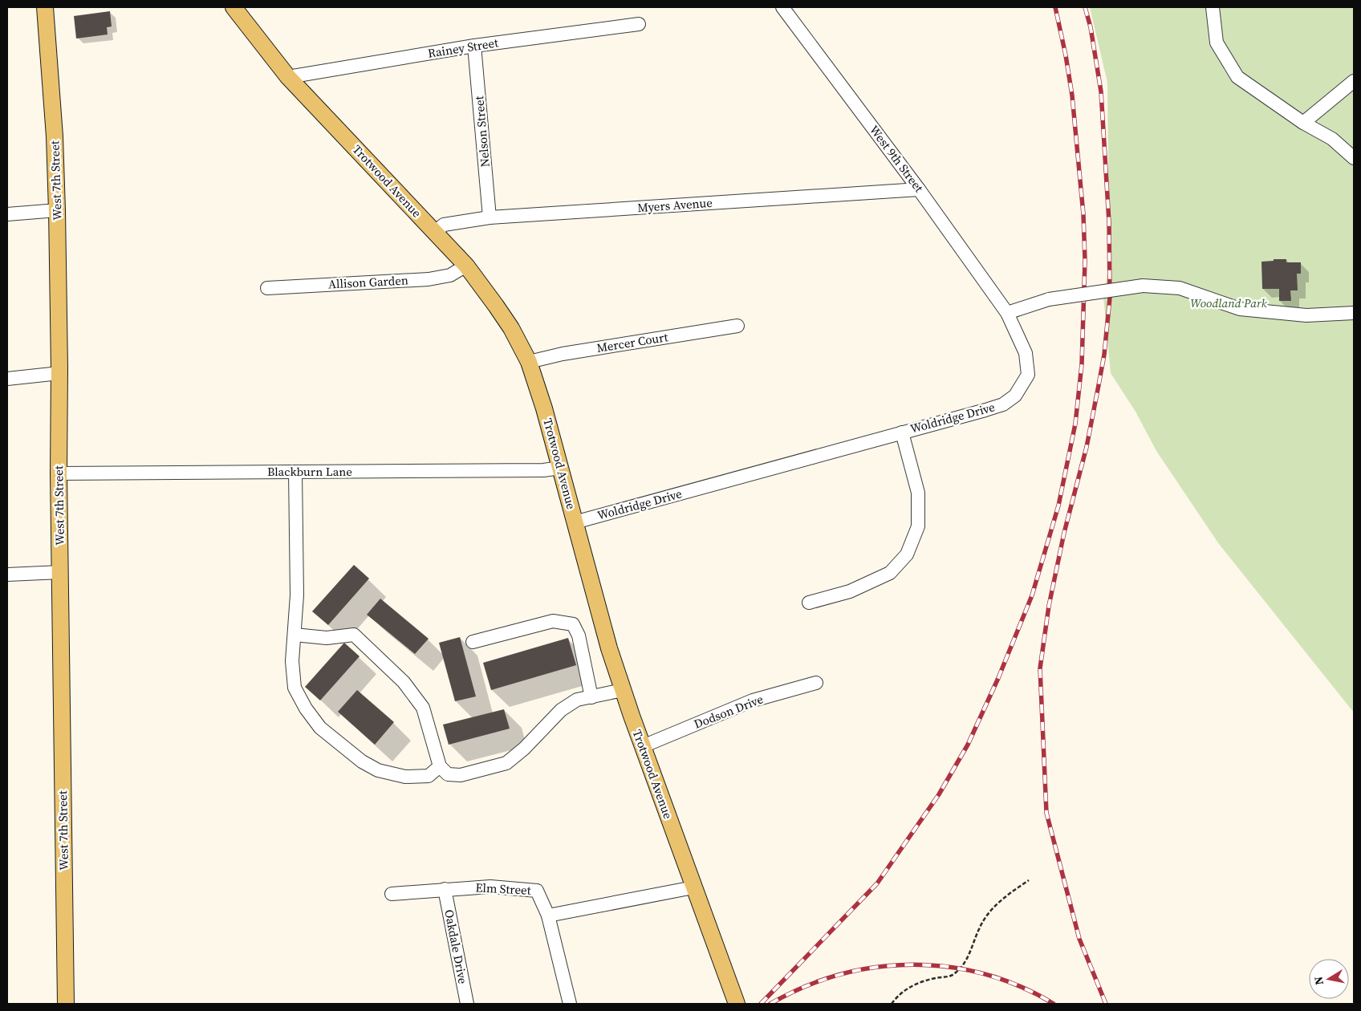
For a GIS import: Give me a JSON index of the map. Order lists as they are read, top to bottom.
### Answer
{
  "streets": {
    "main road": ["West 7th Street", "Trotwood Avenue"],
    "street": [
      "Rainey Street",
      "Nelson Street",
      "West 9th Street",
      "Myers Avenue",
      "Allison Garden",
      "Mercer Court",
      "Woldridge Drive",
      "Blackburn Lane",
      "Dodson Drive",
      "Elm Street",
      "Oakdale Drive"
    ]
  },
  "crossings": [
    ["Rainey Street", "Nelson Street"],
    ["Rainey Street", "Trotwood Avenue"],
    ["Nelson Street", "Myers Avenue"],
    ["West 9th Street", "Myers Avenue"],
    ["West 9th Street", "Woldridge Drive"],
    ["West 7th Street", "Blackburn Lane"],
    ["Trotwood Avenue", "Myers Avenue"],
    ["Trotwood Avenue", "Allison Garden"],
    ["Trotwood Avenue", "Mercer Court"],
    ["Trotwood Avenue", "Woldridge Drive"],
    ["Trotwood Avenue", "Blackburn Lane"],
    ["Trotwood Avenue", "Dodson Drive"],
    ["Elm Street", "Oakdale Drive"]
  ],
  "parks": ["Woodland Park"],
  "north": "left"
}
